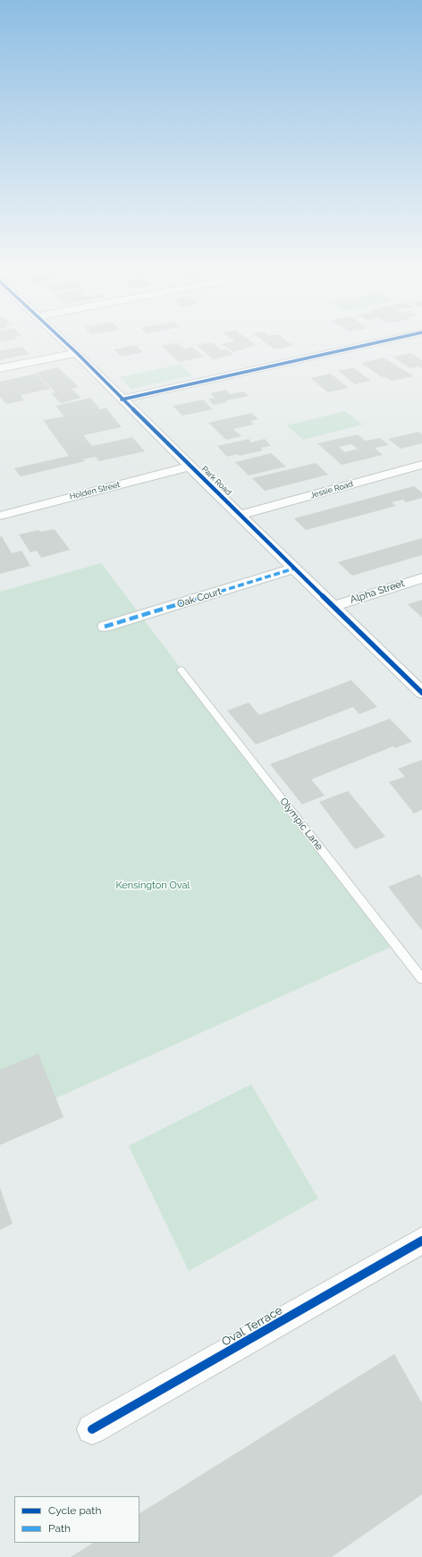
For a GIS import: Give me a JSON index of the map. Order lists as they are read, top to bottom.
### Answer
{
  "streets": {
    "street": [
      "Park Road",
      "Jessie Road",
      "Holden Street",
      "Alpha Street",
      "Oak Court",
      "Oval Terrace"
    ],
    "lane": ["Olympic Lane"]
  },
  "crossings": [
    ["Park Road", "Jessie Road"],
    ["Park Road", "Holden Street"],
    ["Park Road", "Alpha Street"],
    ["Park Road", "Oak Court"]
  ],
  "parks": ["Kensington Oval"],
  "legend": ["Cycle path", "Path"]
}
